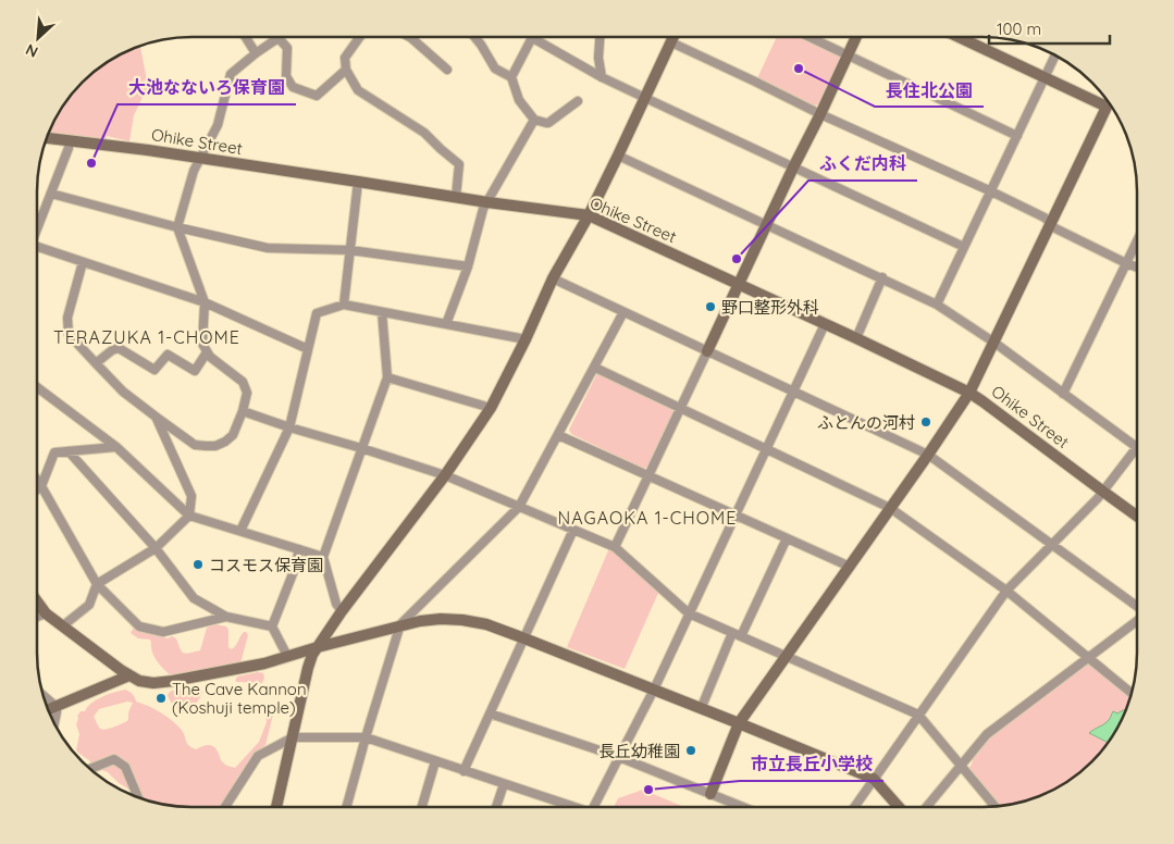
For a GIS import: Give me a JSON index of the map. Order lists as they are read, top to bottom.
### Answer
{
  "streets": {
    "street": ["Ohike Street"]
  },
  "districts": ["TERAZUKA 1-CHOME", "NAGAOKA 1-CHOME"],
  "places": [
    "長住北公園",
    "大池なないろ保育園",
    "ふくだ内科",
    "野口整形外科",
    "ふとんの河村",
    "コスモス保育園",
    "The Cave Kannon (Koshuji temple)",
    "長丘幼稚園",
    "市立長丘小学校"
  ],
  "scale_bar": "100 m",
  "north": "bottom left"
}
